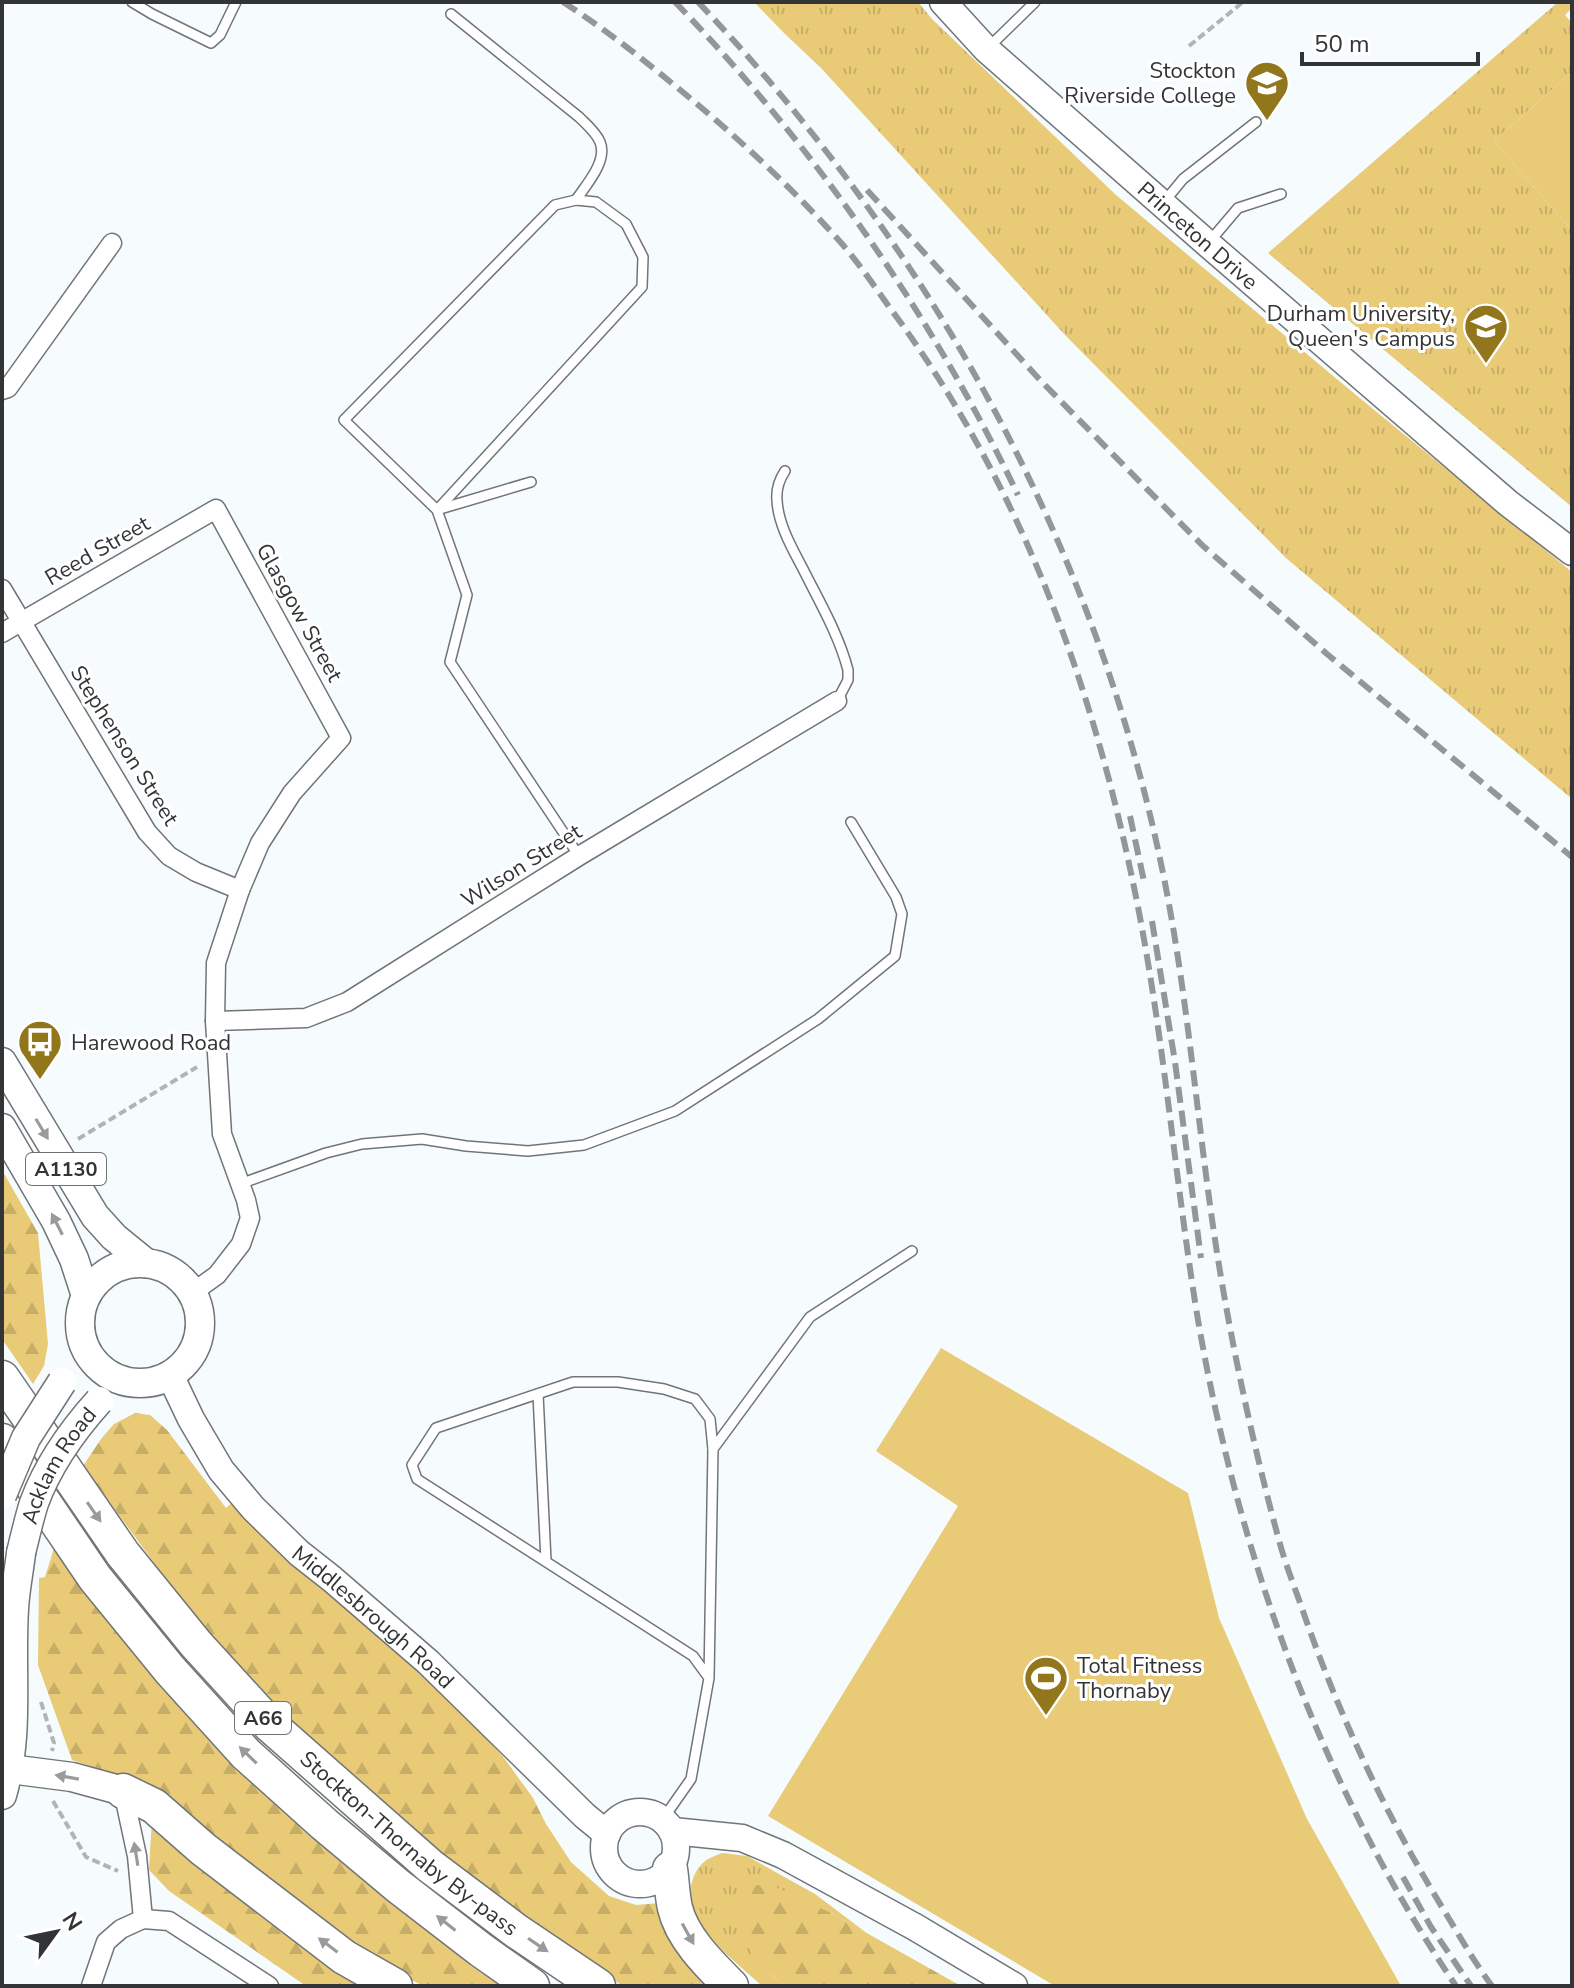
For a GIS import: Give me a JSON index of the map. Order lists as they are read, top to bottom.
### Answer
{
  "streets": {
    "highway": ["A66", "Stockton-Thornaby By-pass"],
    "main road": [
      "Princeton Drive",
      "A1130",
      "Acklam Road",
      "Middlesbrough Road"
    ],
    "street": [
      "Reed Street",
      "Glasgow Street",
      "Stephenson Street",
      "Wilson Street"
    ]
  },
  "crossings": [
    ["Reed Street", "Glasgow Street"],
    ["Reed Street", "Stephenson Street"],
    ["Glasgow Street", "Stephenson Street"],
    ["A1130", "Acklam Road"],
    ["A1130", "Middlesbrough Road"],
    ["Acklam Road", "Middlesbrough Road"]
  ],
  "places": {
    "school or university": ["Stockton Riverside College", "Durham University, Queen's Campus"],
    "bus stop": ["Harewood Road"],
    "sports": ["Total Fitness Thornaby"]
  },
  "scale_bar": "50 m",
  "north": "top right"
}
